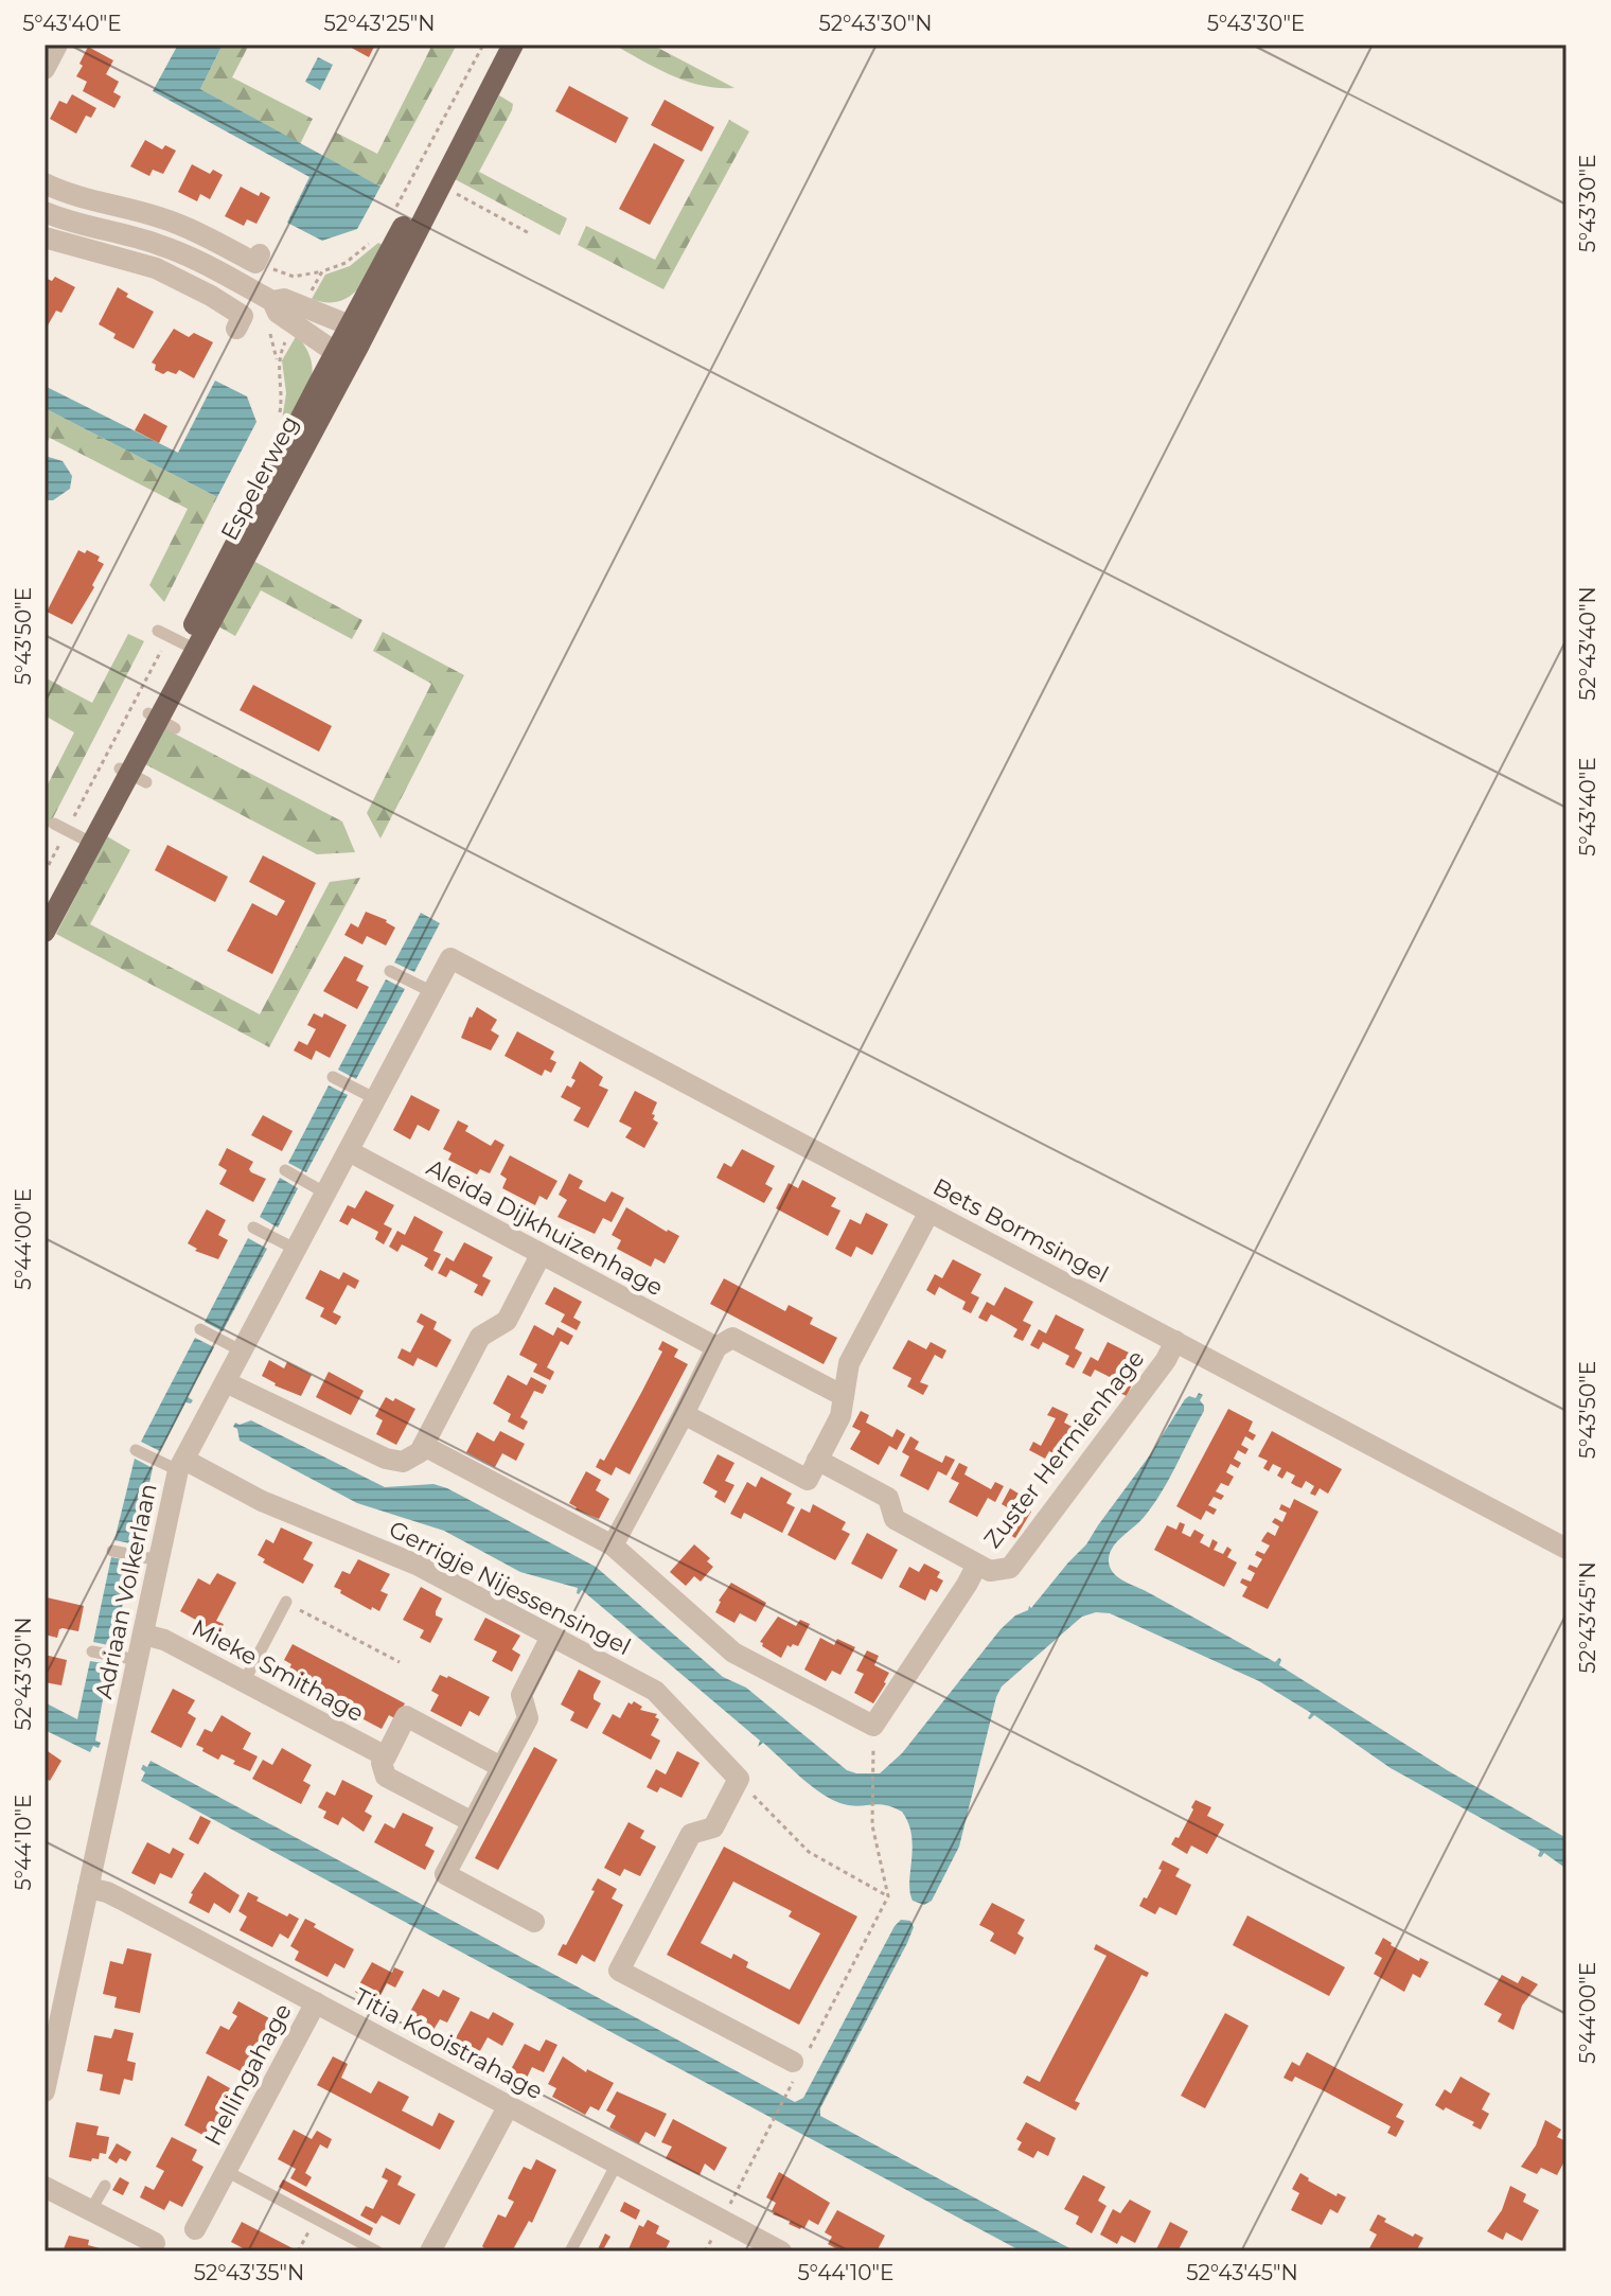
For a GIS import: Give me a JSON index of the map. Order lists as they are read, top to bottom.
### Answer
{
  "streets": {
    "main road": ["Espelerweg"],
    "street": [
      "Aleida Dijkhuizenhage",
      "Bets Bormsingel",
      "Zuster Hermienhage",
      "Gerrigje Nijessensingel",
      "Adriaan Volkerlaan",
      "Mieke Smithage",
      "Titia Kooistrahage",
      "Hellingahage"
    ]
  },
  "crossings": [
    ["Aleida Dijkhuizenhage", "Adriaan Volkerlaan"],
    ["Bets Bormsingel", "Zuster Hermienhage"],
    ["Bets Bormsingel", "Adriaan Volkerlaan"],
    ["Gerrigje Nijessensingel", "Adriaan Volkerlaan"],
    ["Adriaan Volkerlaan", "Mieke Smithage"],
    ["Adriaan Volkerlaan", "Titia Kooistrahage"],
    ["Titia Kooistrahage", "Hellingahage"]
  ],
  "coordinates": [
    "5°43'40\"E",
    "52°43'25\"N",
    "52°43'30\"N",
    "5°43'30\"E",
    "5°43'50\"E",
    "52°43'40\"N",
    "5°44'00\"E",
    "52°43'45\"N",
    "5°44'10\"E",
    "52°43'35\"N"
  ]
}
